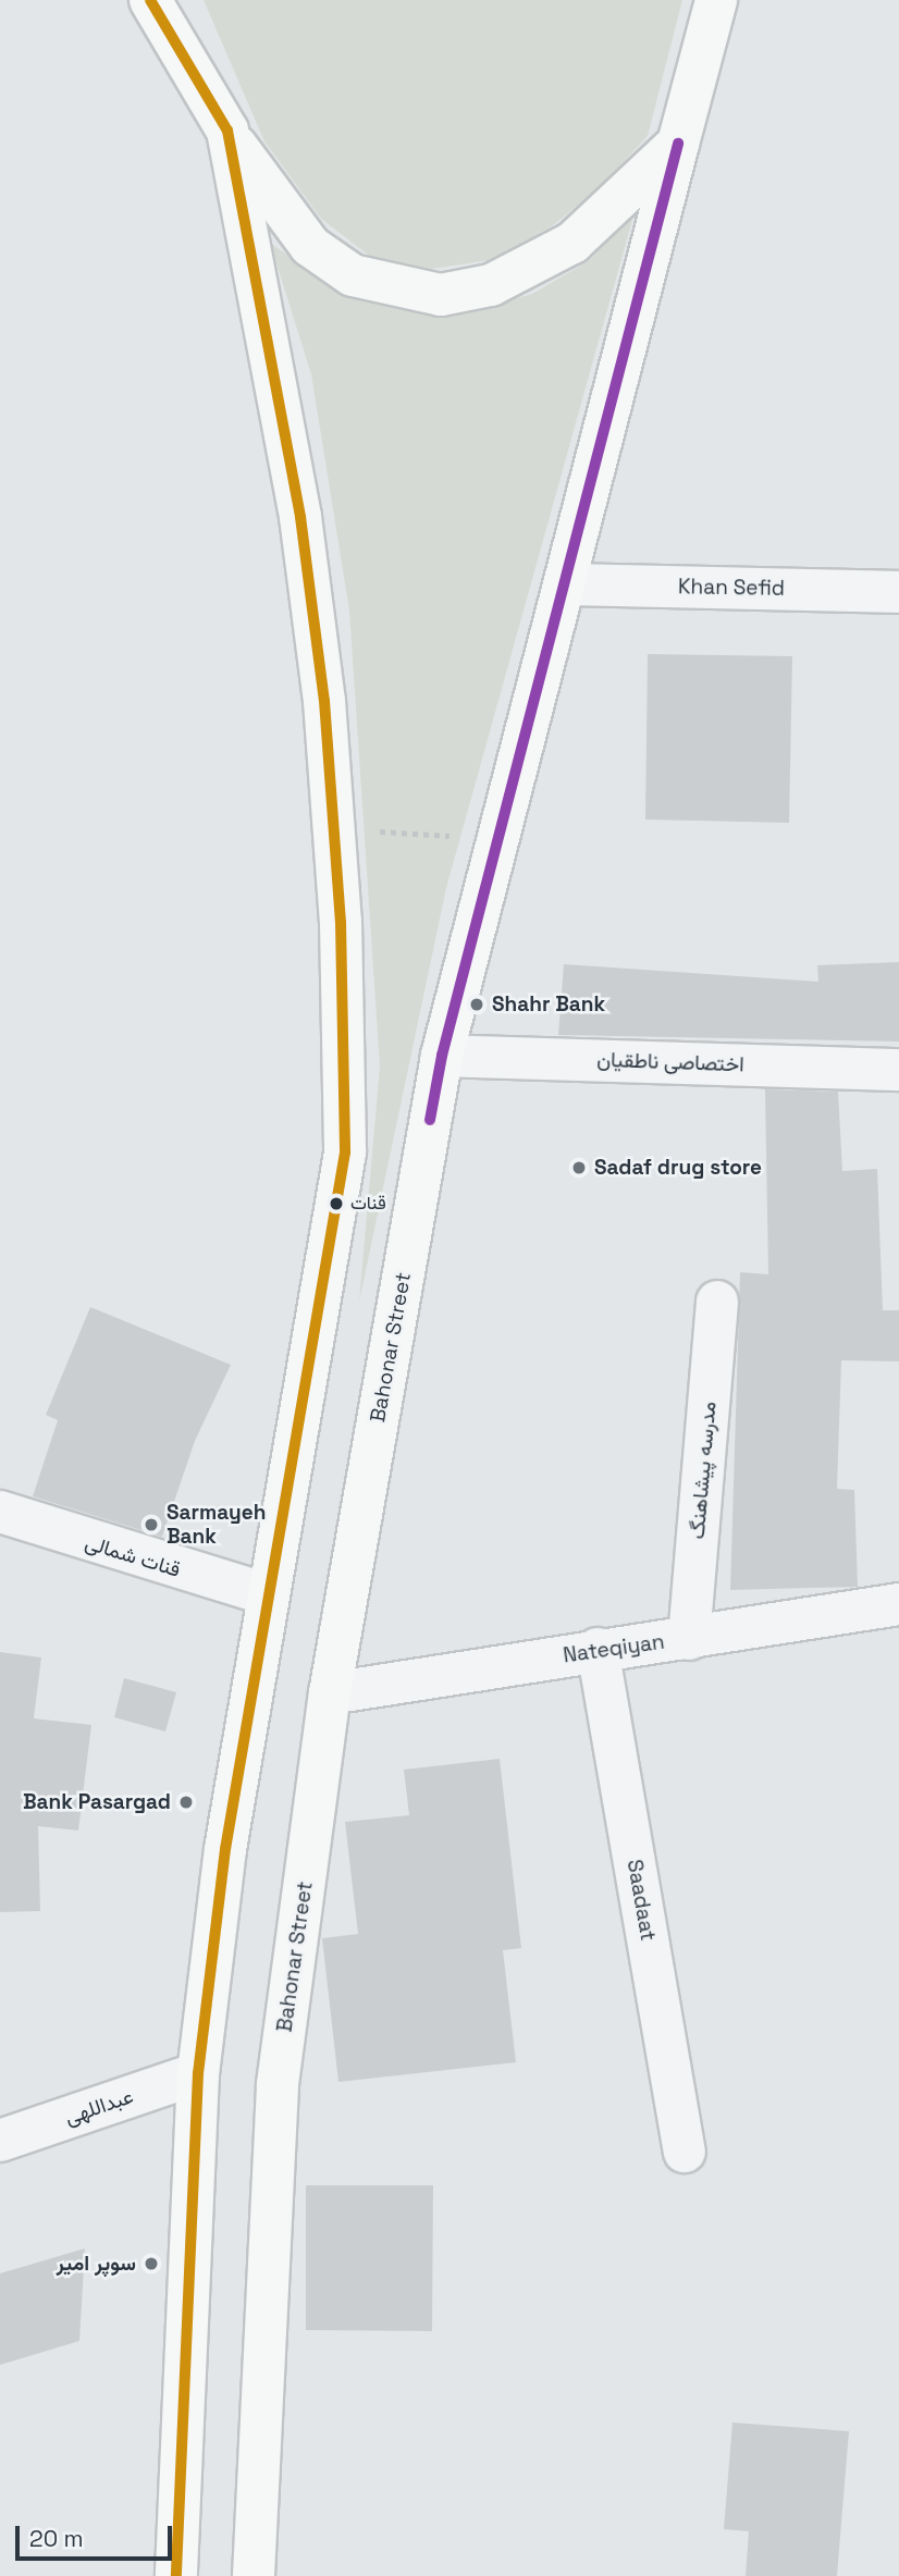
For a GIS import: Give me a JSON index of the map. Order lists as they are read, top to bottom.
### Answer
{
  "streets": {
    "main road": ["Bahonar Street"],
    "street": [
      "Khan Sefid",
      "اختصاصی ناطقیان",
      "مدرسه پیشاهنگ",
      "قنات شمالى",
      "Nateqiyan",
      "Saadaat",
      "عبداللهی"
    ]
  },
  "crossings": [
    ["Khan Sefid", "Bahonar Street"],
    ["اختصاصی ناطقیان", "Bahonar Street"],
    ["Bahonar Street", "Nateqiyan"],
    ["مدرسه پیشاهنگ", "Nateqiyan"],
    ["Nateqiyan", "Saadaat"]
  ],
  "places": [
    "Shahr Bank",
    "Sadaf drug store",
    "قنات",
    "Sarmayeh Bank",
    "Bank Pasargad",
    "سوپر امیر"
  ],
  "scale_bar": "20 m"
}
